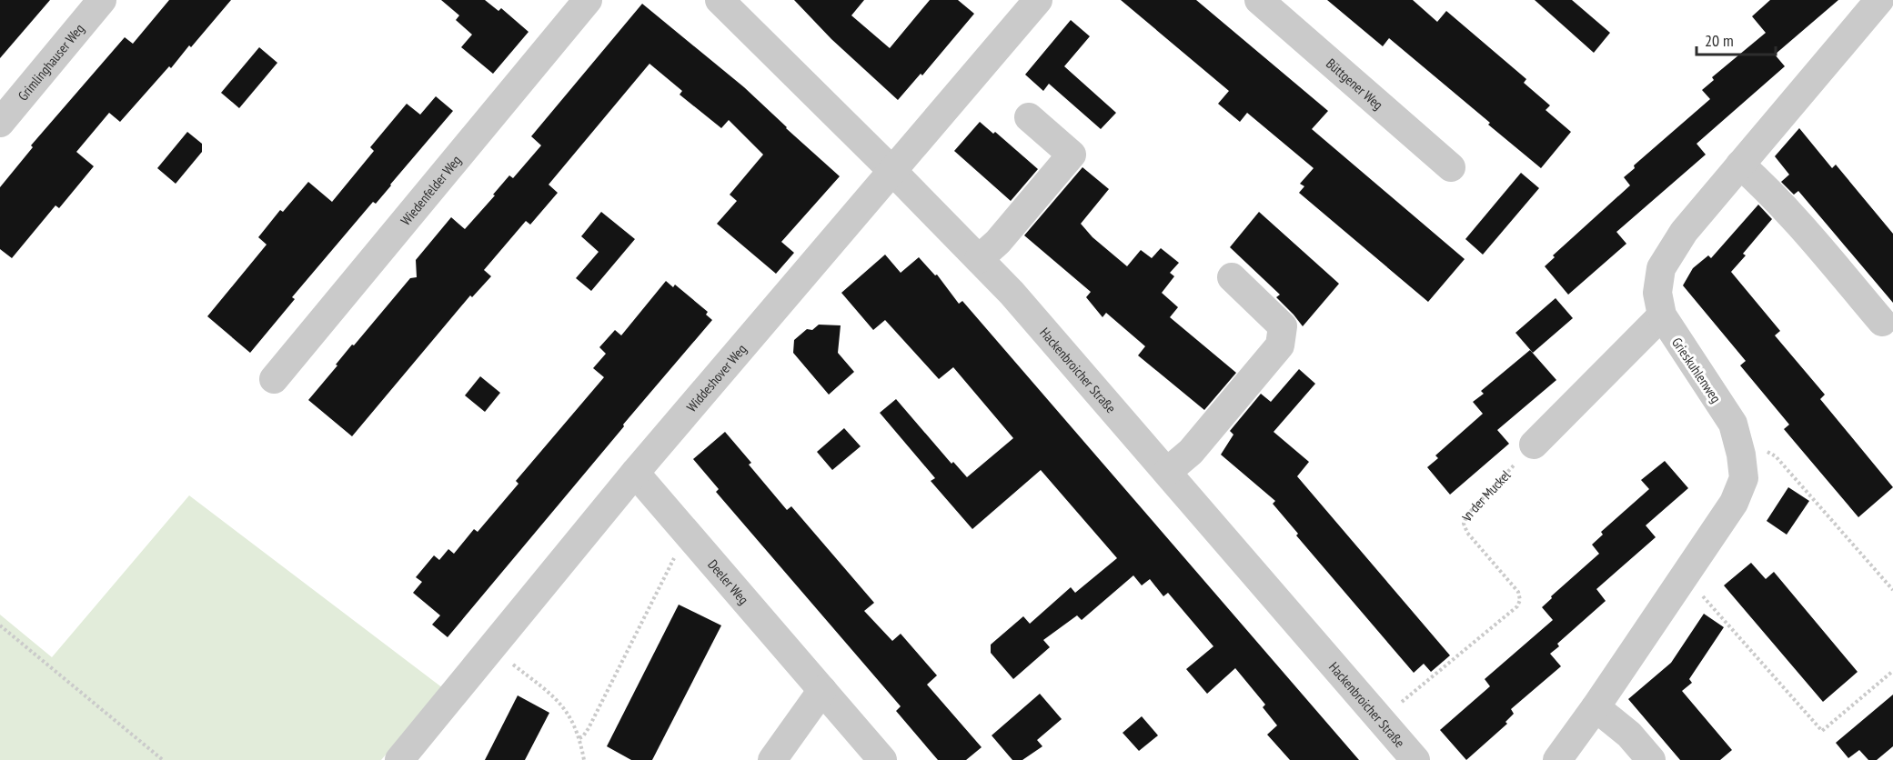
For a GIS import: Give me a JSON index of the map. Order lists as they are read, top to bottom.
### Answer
{
  "streets": {
    "street": [
      "Grimlinghauser Weg",
      "Büttgener Weg",
      "Wiedenfelder Weg",
      "Hackenbroicher Straße",
      "Grieskuhlenweg",
      "Widdeshover Weg",
      "Deeler Weg"
    ],
    "path": ["In der Muckel"]
  },
  "crossings": [
    ["Hackenbroicher Straße", "Widdeshover Weg"],
    ["Hackenbroicher Straße", "In der Muckel"],
    ["Widdeshover Weg", "Deeler Weg"]
  ],
  "scale_bar": "20 m"
}
